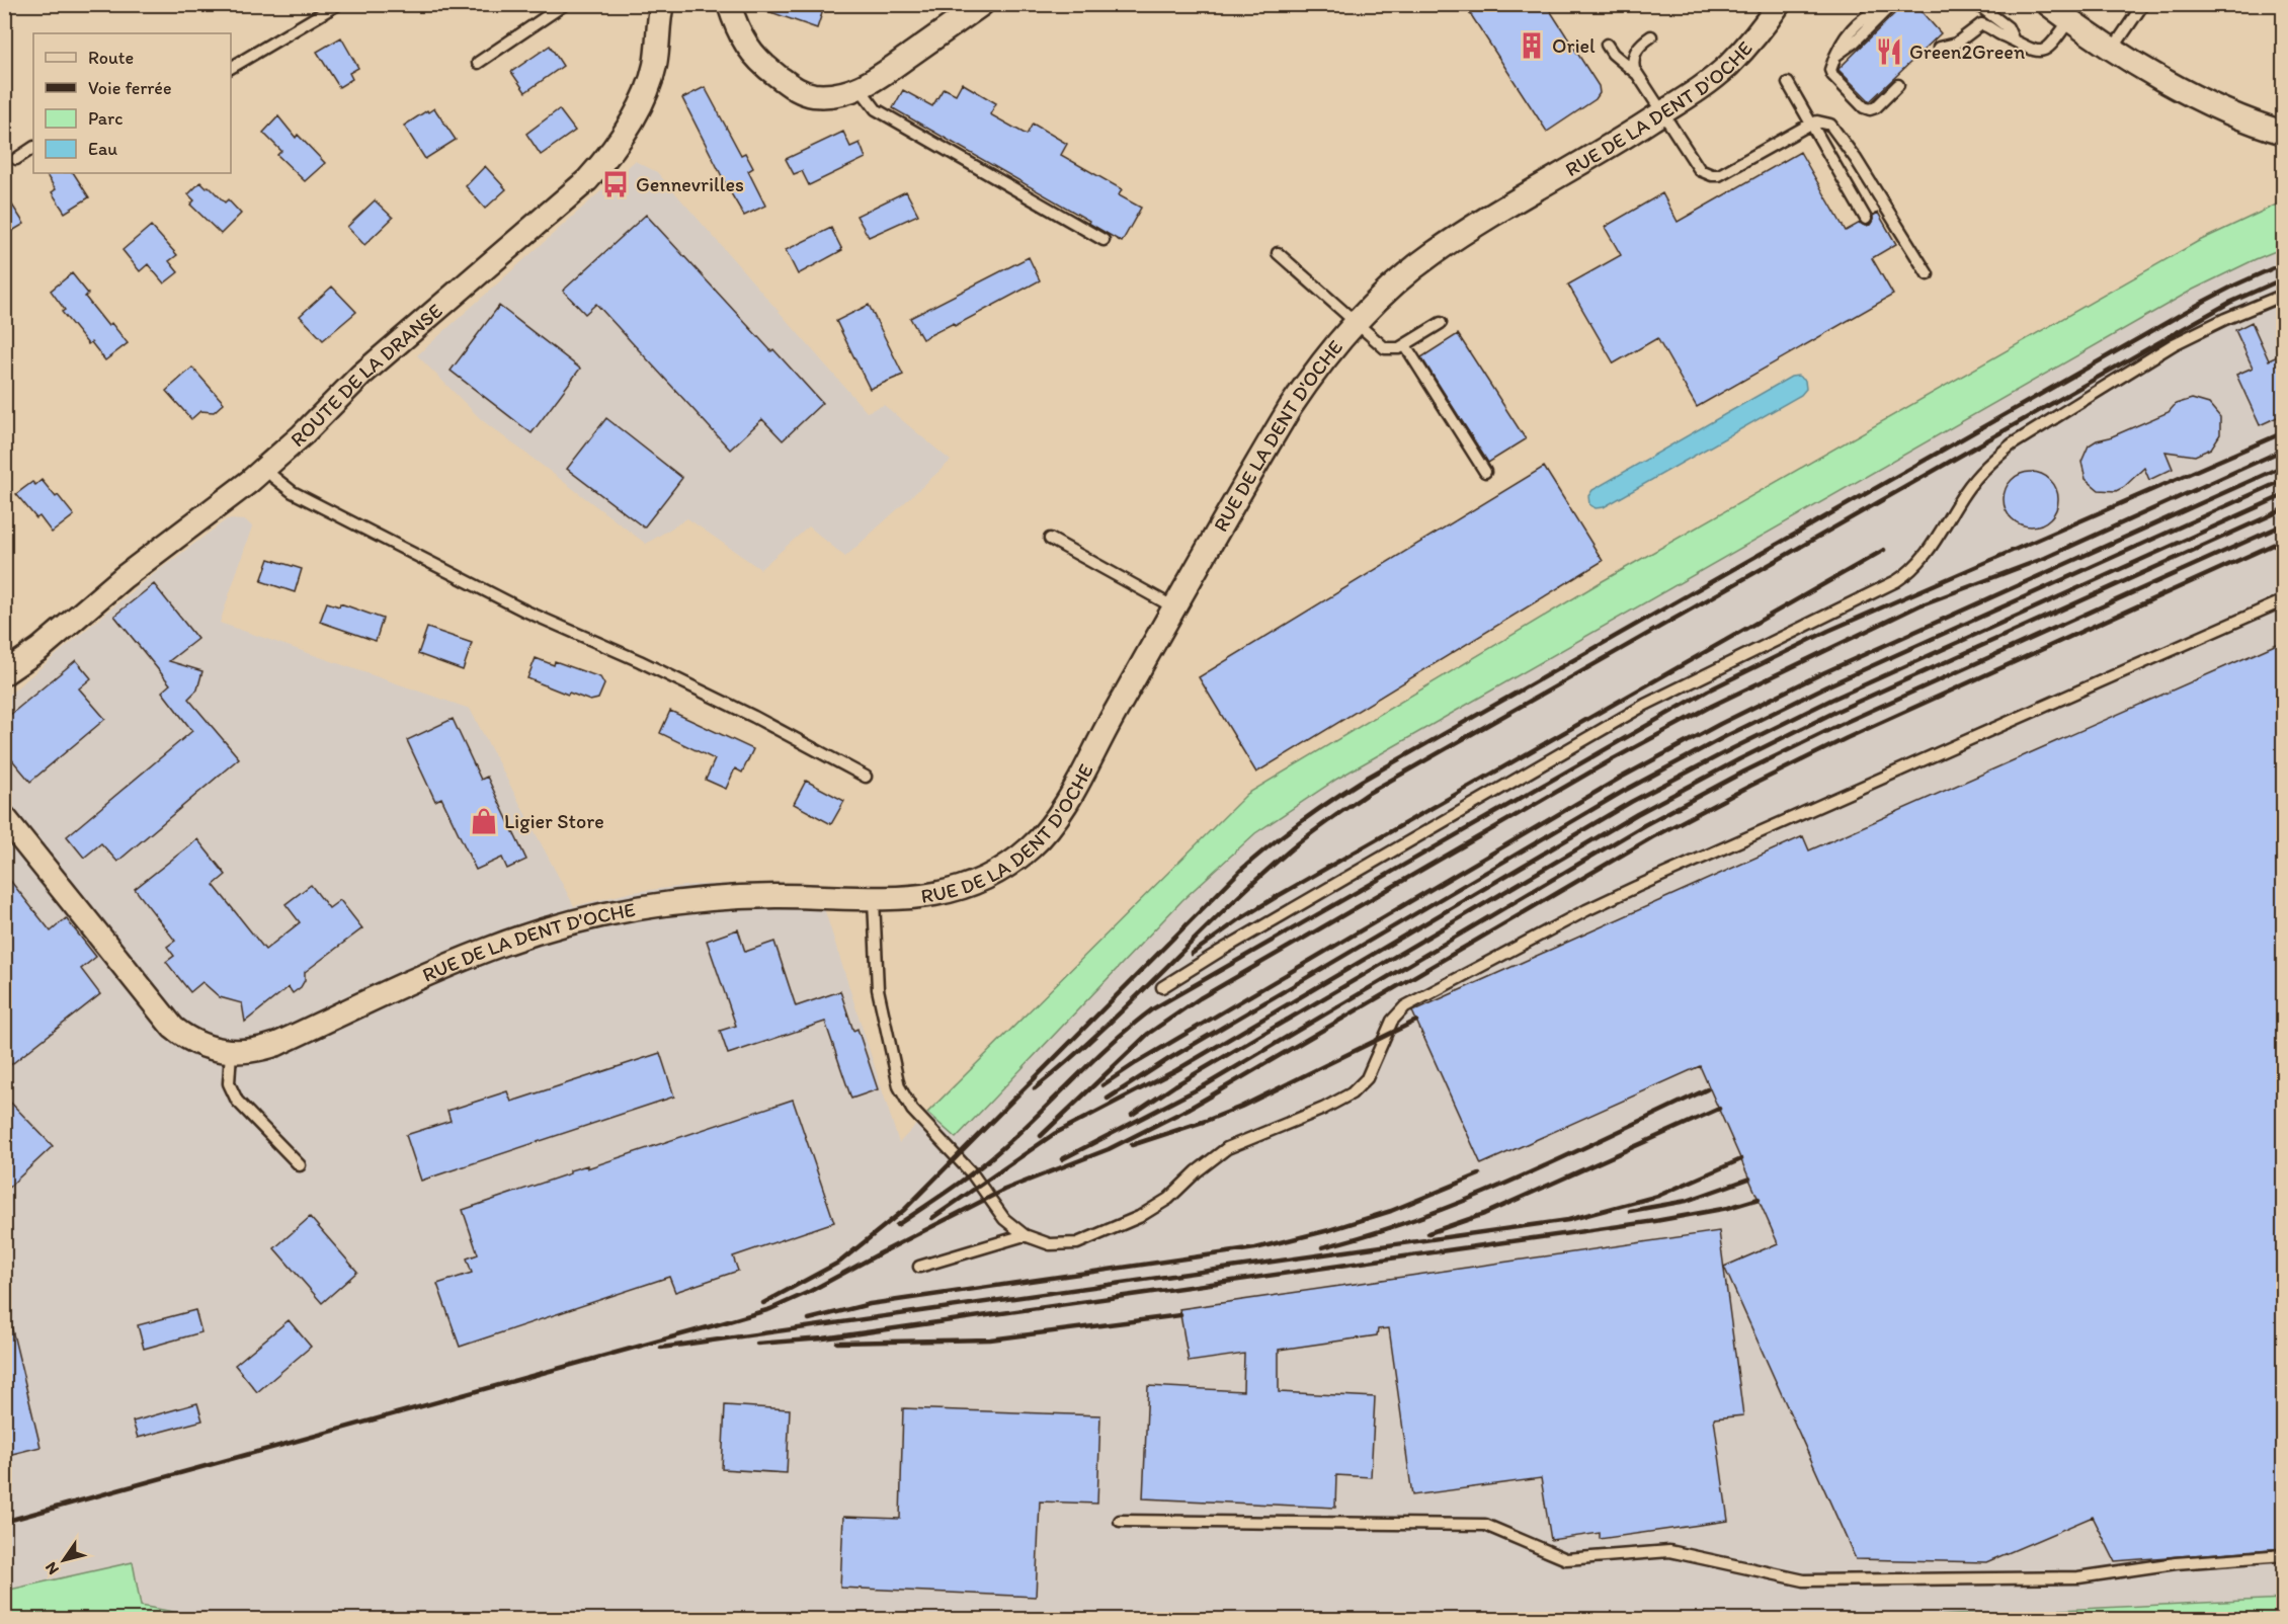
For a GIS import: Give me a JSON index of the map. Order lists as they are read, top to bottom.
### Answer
{
  "streets": {
    "street": ["RUE DE LA DENT D'OCHE", "ROUTE DE LA DRANSE"]
  },
  "places": {
    "building": ["Oriel"],
    "restaurant": ["Green2Green"],
    "bus stop": ["Gennevrilles"],
    "shop": ["Ligier Store"]
  },
  "legend": [
    "Route",
    "Voie ferrée",
    "Parc",
    "Eau"
  ],
  "north": "bottom left"
}
